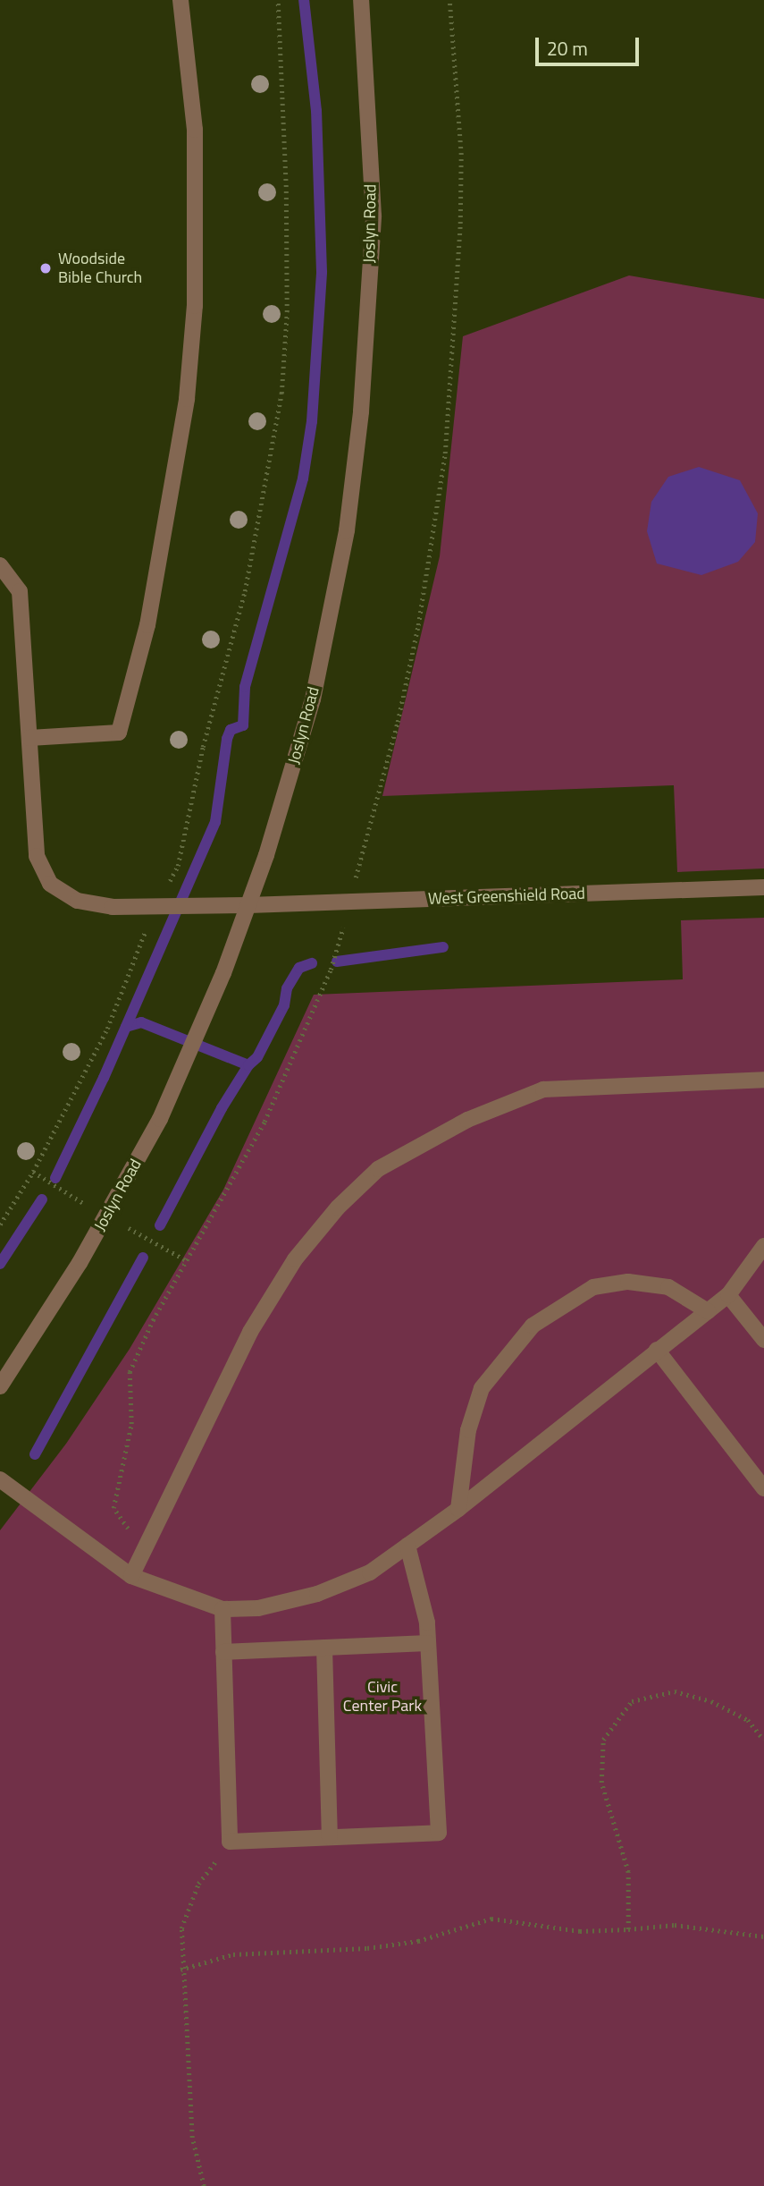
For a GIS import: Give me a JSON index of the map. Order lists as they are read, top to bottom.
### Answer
{
  "streets": {
    "street": ["Joslyn Road", "West Greenshield Road"]
  },
  "crossings": [
    ["Joslyn Road", "West Greenshield Road"]
  ],
  "parks": ["Civic Center Park"],
  "places": ["Woodside Bible Church"],
  "scale_bar": "20 m"
}
